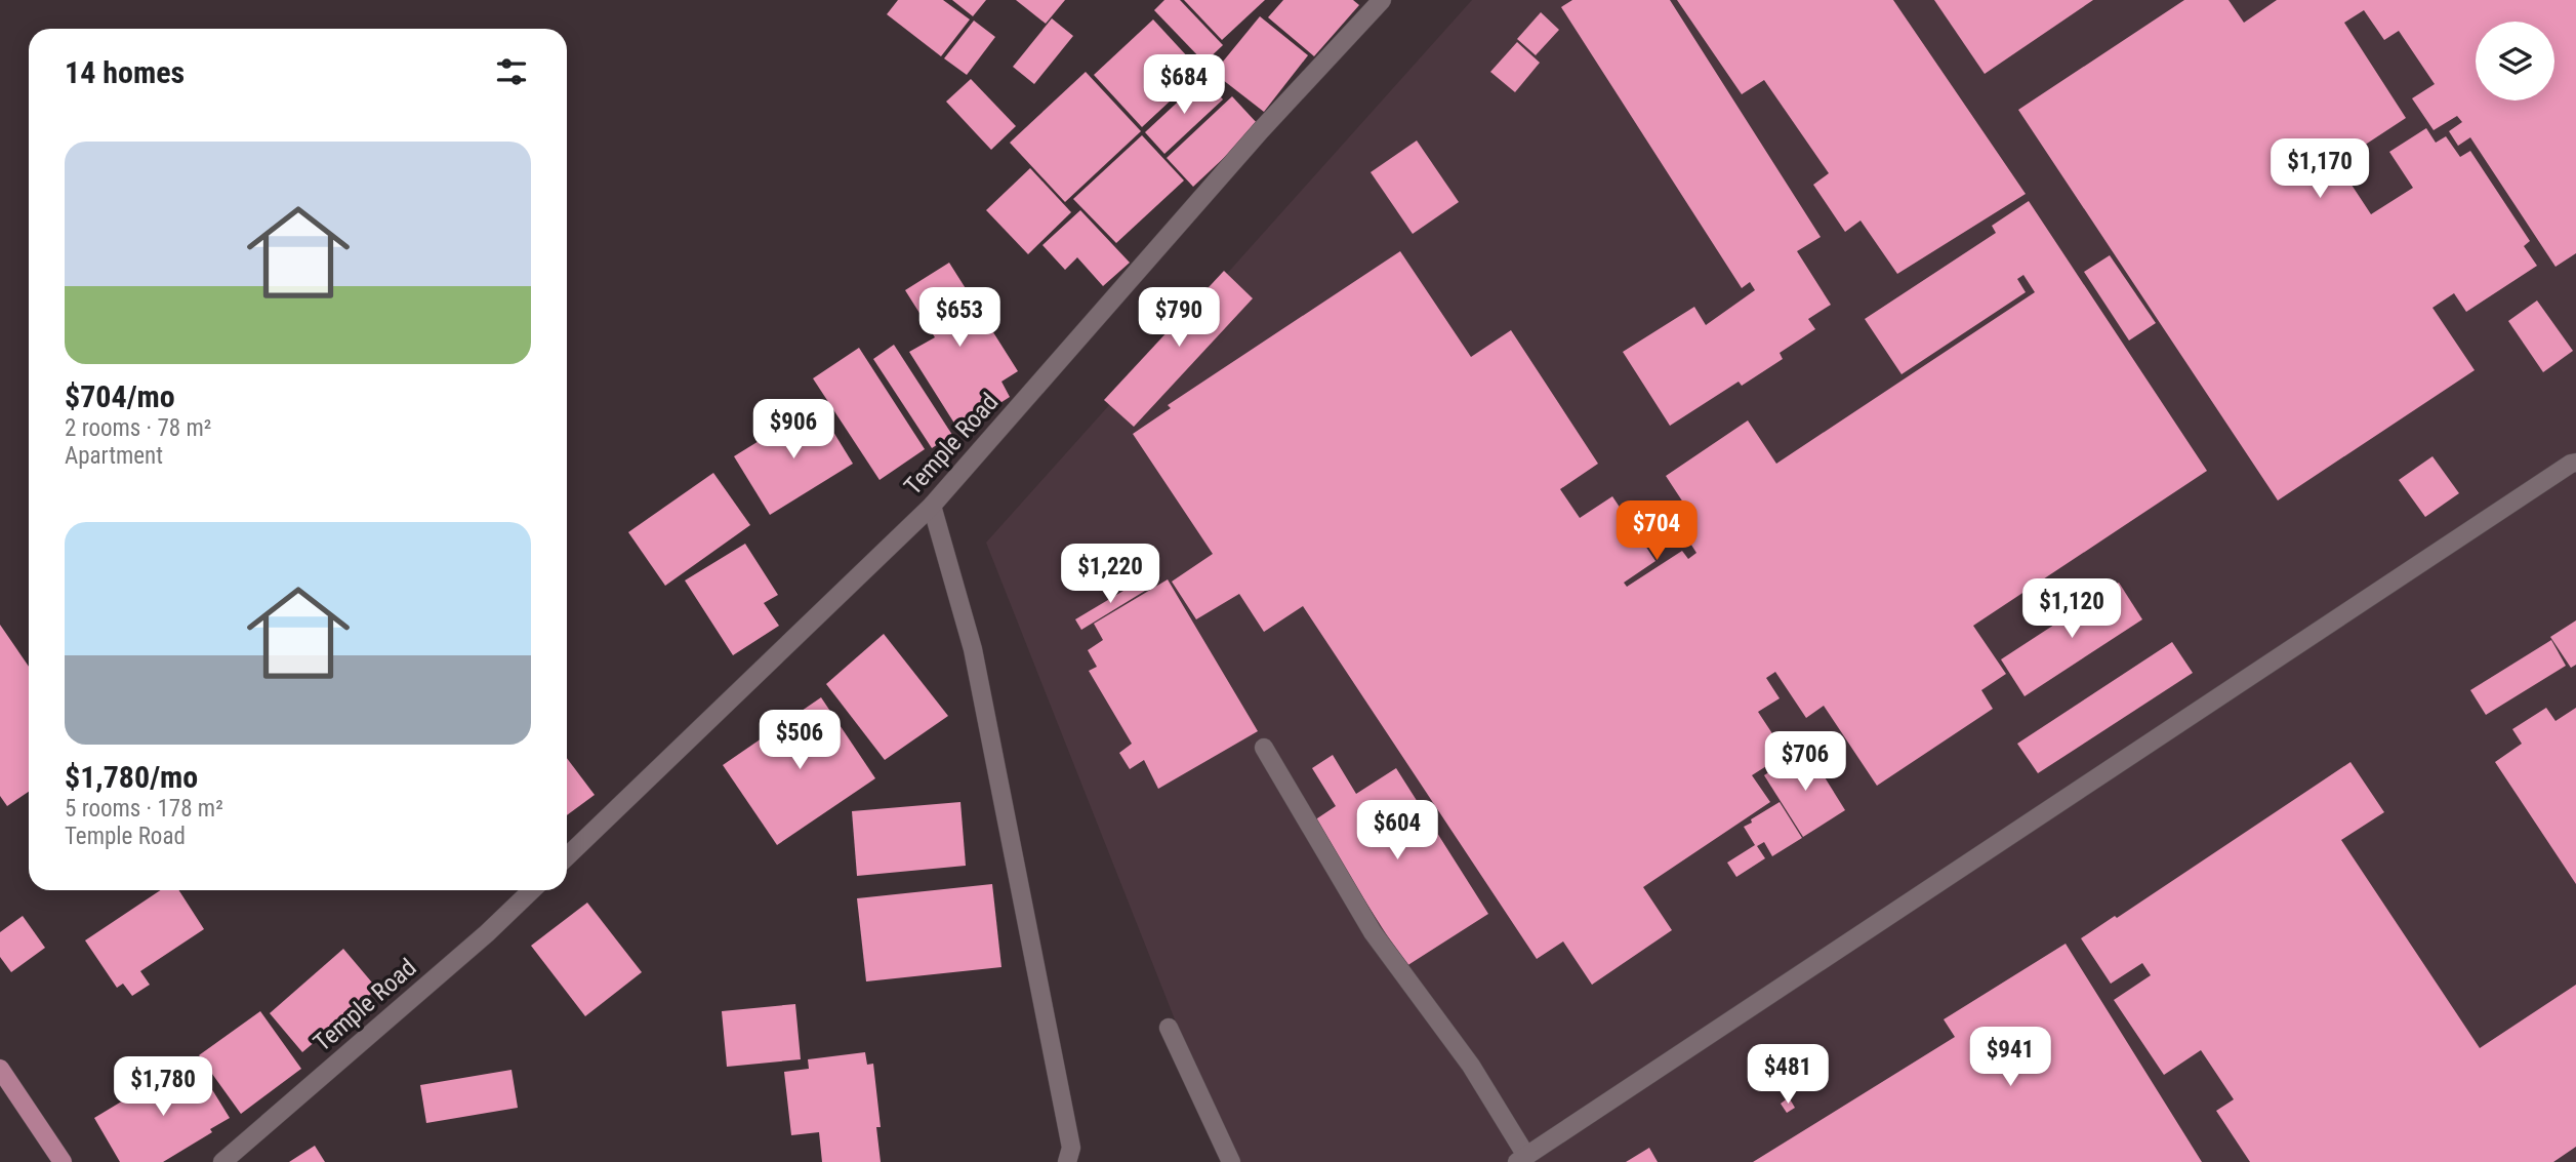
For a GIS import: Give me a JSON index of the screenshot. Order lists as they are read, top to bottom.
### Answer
{
  "streets": {
    "street": ["Temple Road"]
  },
  "page": {
    "heading": "14 homes",
    "price": [
      "$684",
      "$1,170",
      "$653",
      "$790",
      "$906",
      "$704",
      "$1,220",
      "$1,120",
      "$506",
      "$706",
      "$604",
      "$941",
      "$481",
      "$1,780"
    ],
    "list": [
      {
        "name": "$704/mo",
        "note": "2 rooms · 78 m² · Apartment"
      },
      {
        "name": "$1,780/mo",
        "note": "5 rooms · 178 m² · Temple Road"
      }
    ]
  }
}
